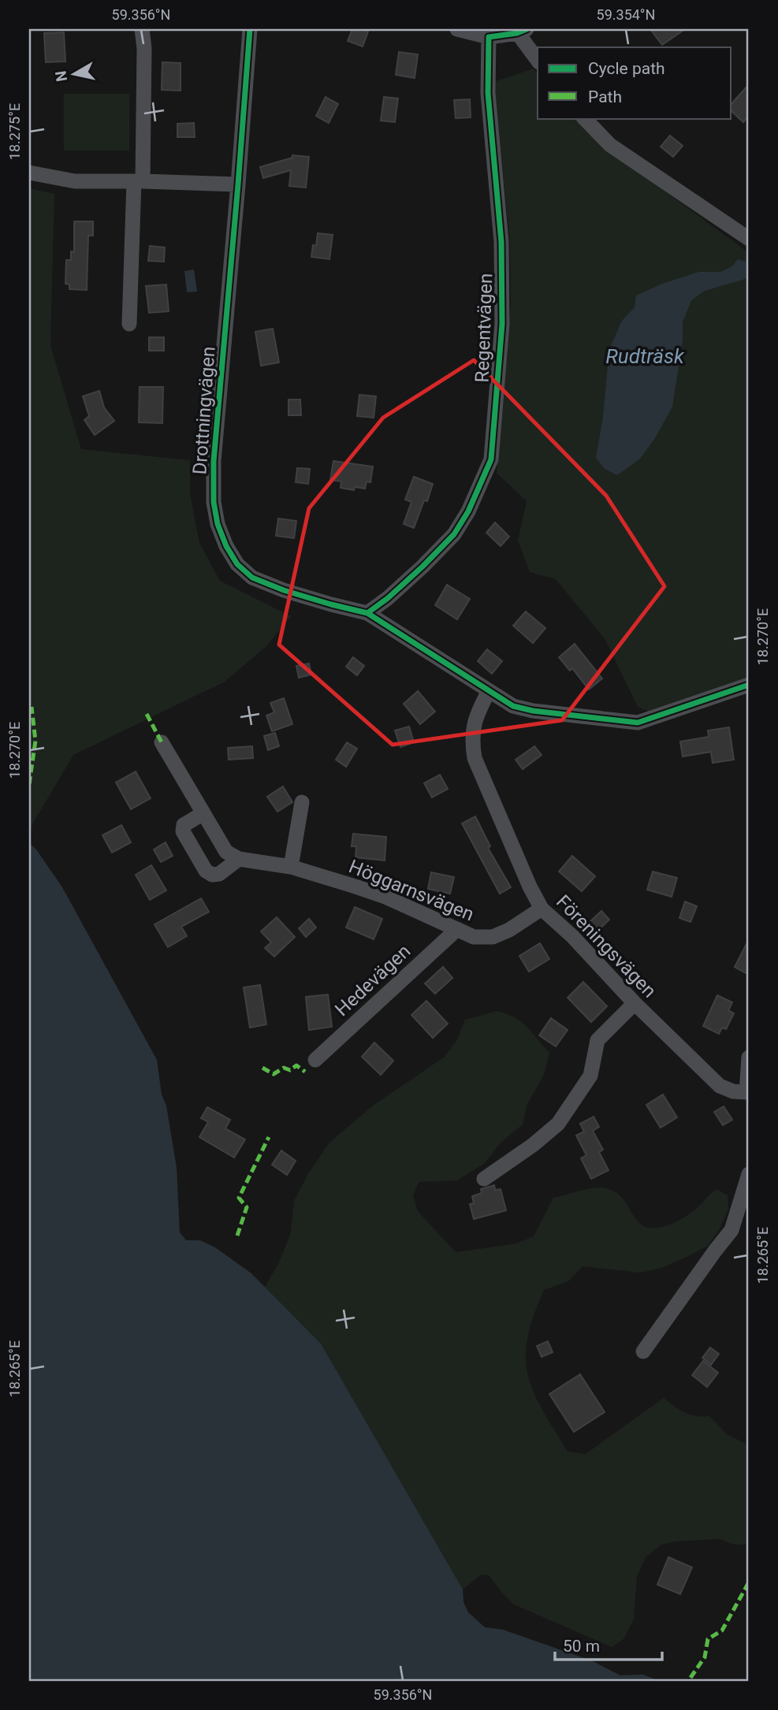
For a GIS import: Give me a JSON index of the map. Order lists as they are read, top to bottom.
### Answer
{
  "streets": {
    "street": [
      "Regentvägen",
      "Drottningvägen",
      "Höggarnsvägen",
      "Föreningsvägen",
      "Hedevägen"
    ]
  },
  "crossings": [
    ["Regentvägen", "Drottningvägen"],
    ["Drottningvägen", "Föreningsvägen"],
    ["Höggarnsvägen", "Föreningsvägen"],
    ["Höggarnsvägen", "Hedevägen"]
  ],
  "water": ["Rudträsk"],
  "legend": ["Cycle path", "Path"],
  "scale_bar": "50 m",
  "north": "left",
  "coordinates": [
    "59.356°N",
    "59.354°N",
    "18.275°E",
    "18.270°E",
    "18.265°E"
  ]
}
